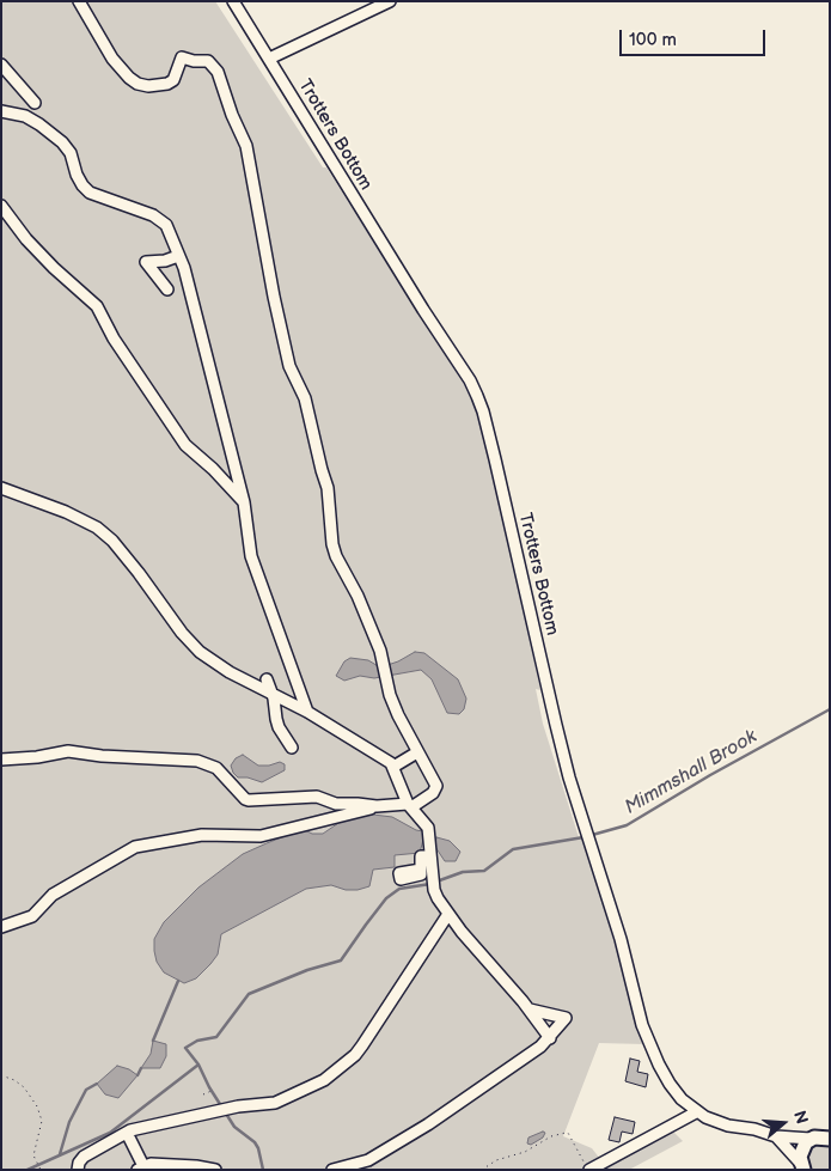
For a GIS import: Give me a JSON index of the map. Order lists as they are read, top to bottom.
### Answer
{
  "streets": {
    "street": ["Trotters Bottom"]
  },
  "water": ["Mimmshall Brook"],
  "scale_bar": "100 m",
  "north": "right"
}
